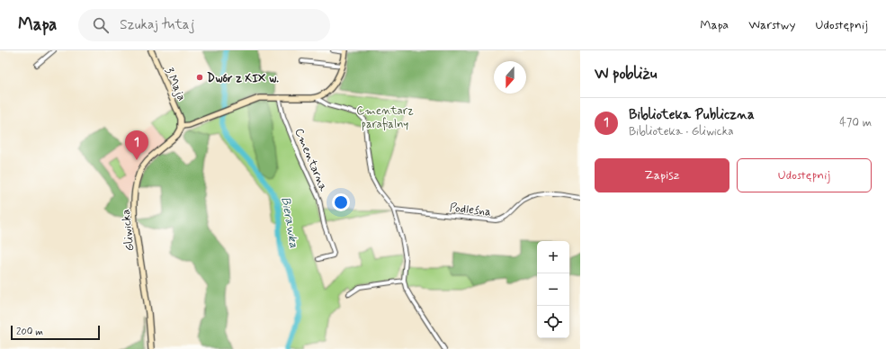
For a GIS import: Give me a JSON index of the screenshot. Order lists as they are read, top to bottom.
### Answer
{
  "streets": {
    "main road": ["3 Maja", "Gliwicka"],
    "street": ["Cmentarna", "Podleśna"]
  },
  "crossings": [
    ["3 Maja", "Gliwicka"]
  ],
  "water": ["Bierawka"],
  "parks": ["Cmentarz parafialny"],
  "places": ["Dwór z XIX w."],
  "scale_bar": "200 m",
  "north": "bottom",
  "page": {
    "header": "Mapa",
    "search": "Szukaj tutaj",
    "nav": ["Mapa", "Warstwy", "Udostępnij"],
    "heading": "W pobliżu",
    "list": [
      {
        "mark": "1",
        "name": "Biblioteka Publiczna",
        "note": "Biblioteka · Gliwicka",
        "value": "470 m"
      }
    ],
    "pins": "1",
    "buttons": ["Zapisz", "Udostępnij"],
    "map_buttons": ["+", "−"],
    "scale": "200 m"
  }
}
